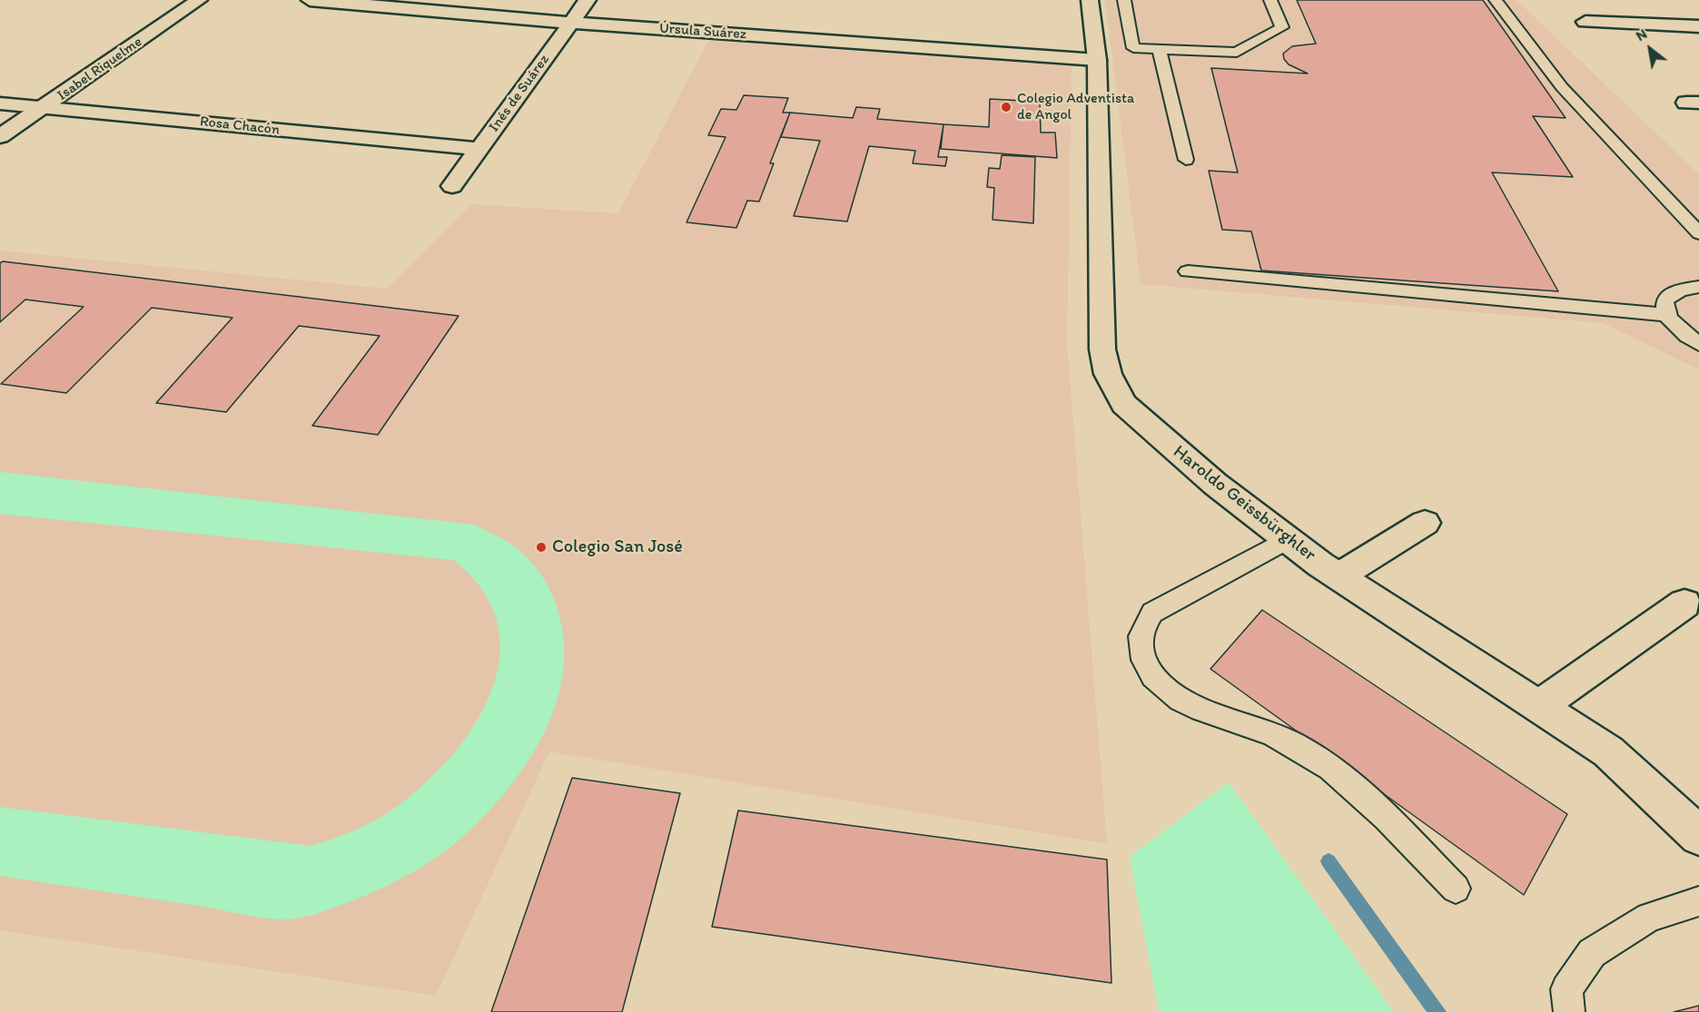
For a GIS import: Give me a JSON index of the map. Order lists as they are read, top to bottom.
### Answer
{
  "streets": {
    "street": [
      "Úrsula Suárez",
      "Isabel Riquelme",
      "Inés de Suárez",
      "Rosa Chacón",
      "Haroldo Geissbürghler"
    ]
  },
  "crossings": [
    ["Úrsula Suárez", "Inés de Suárez"],
    ["Úrsula Suárez", "Haroldo Geissbürghler"],
    ["Isabel Riquelme", "Rosa Chacón"],
    ["Inés de Suárez", "Rosa Chacón"]
  ],
  "places": ["Colegio Adventista de Angol", "Colegio San José"],
  "north": "top left"
}
